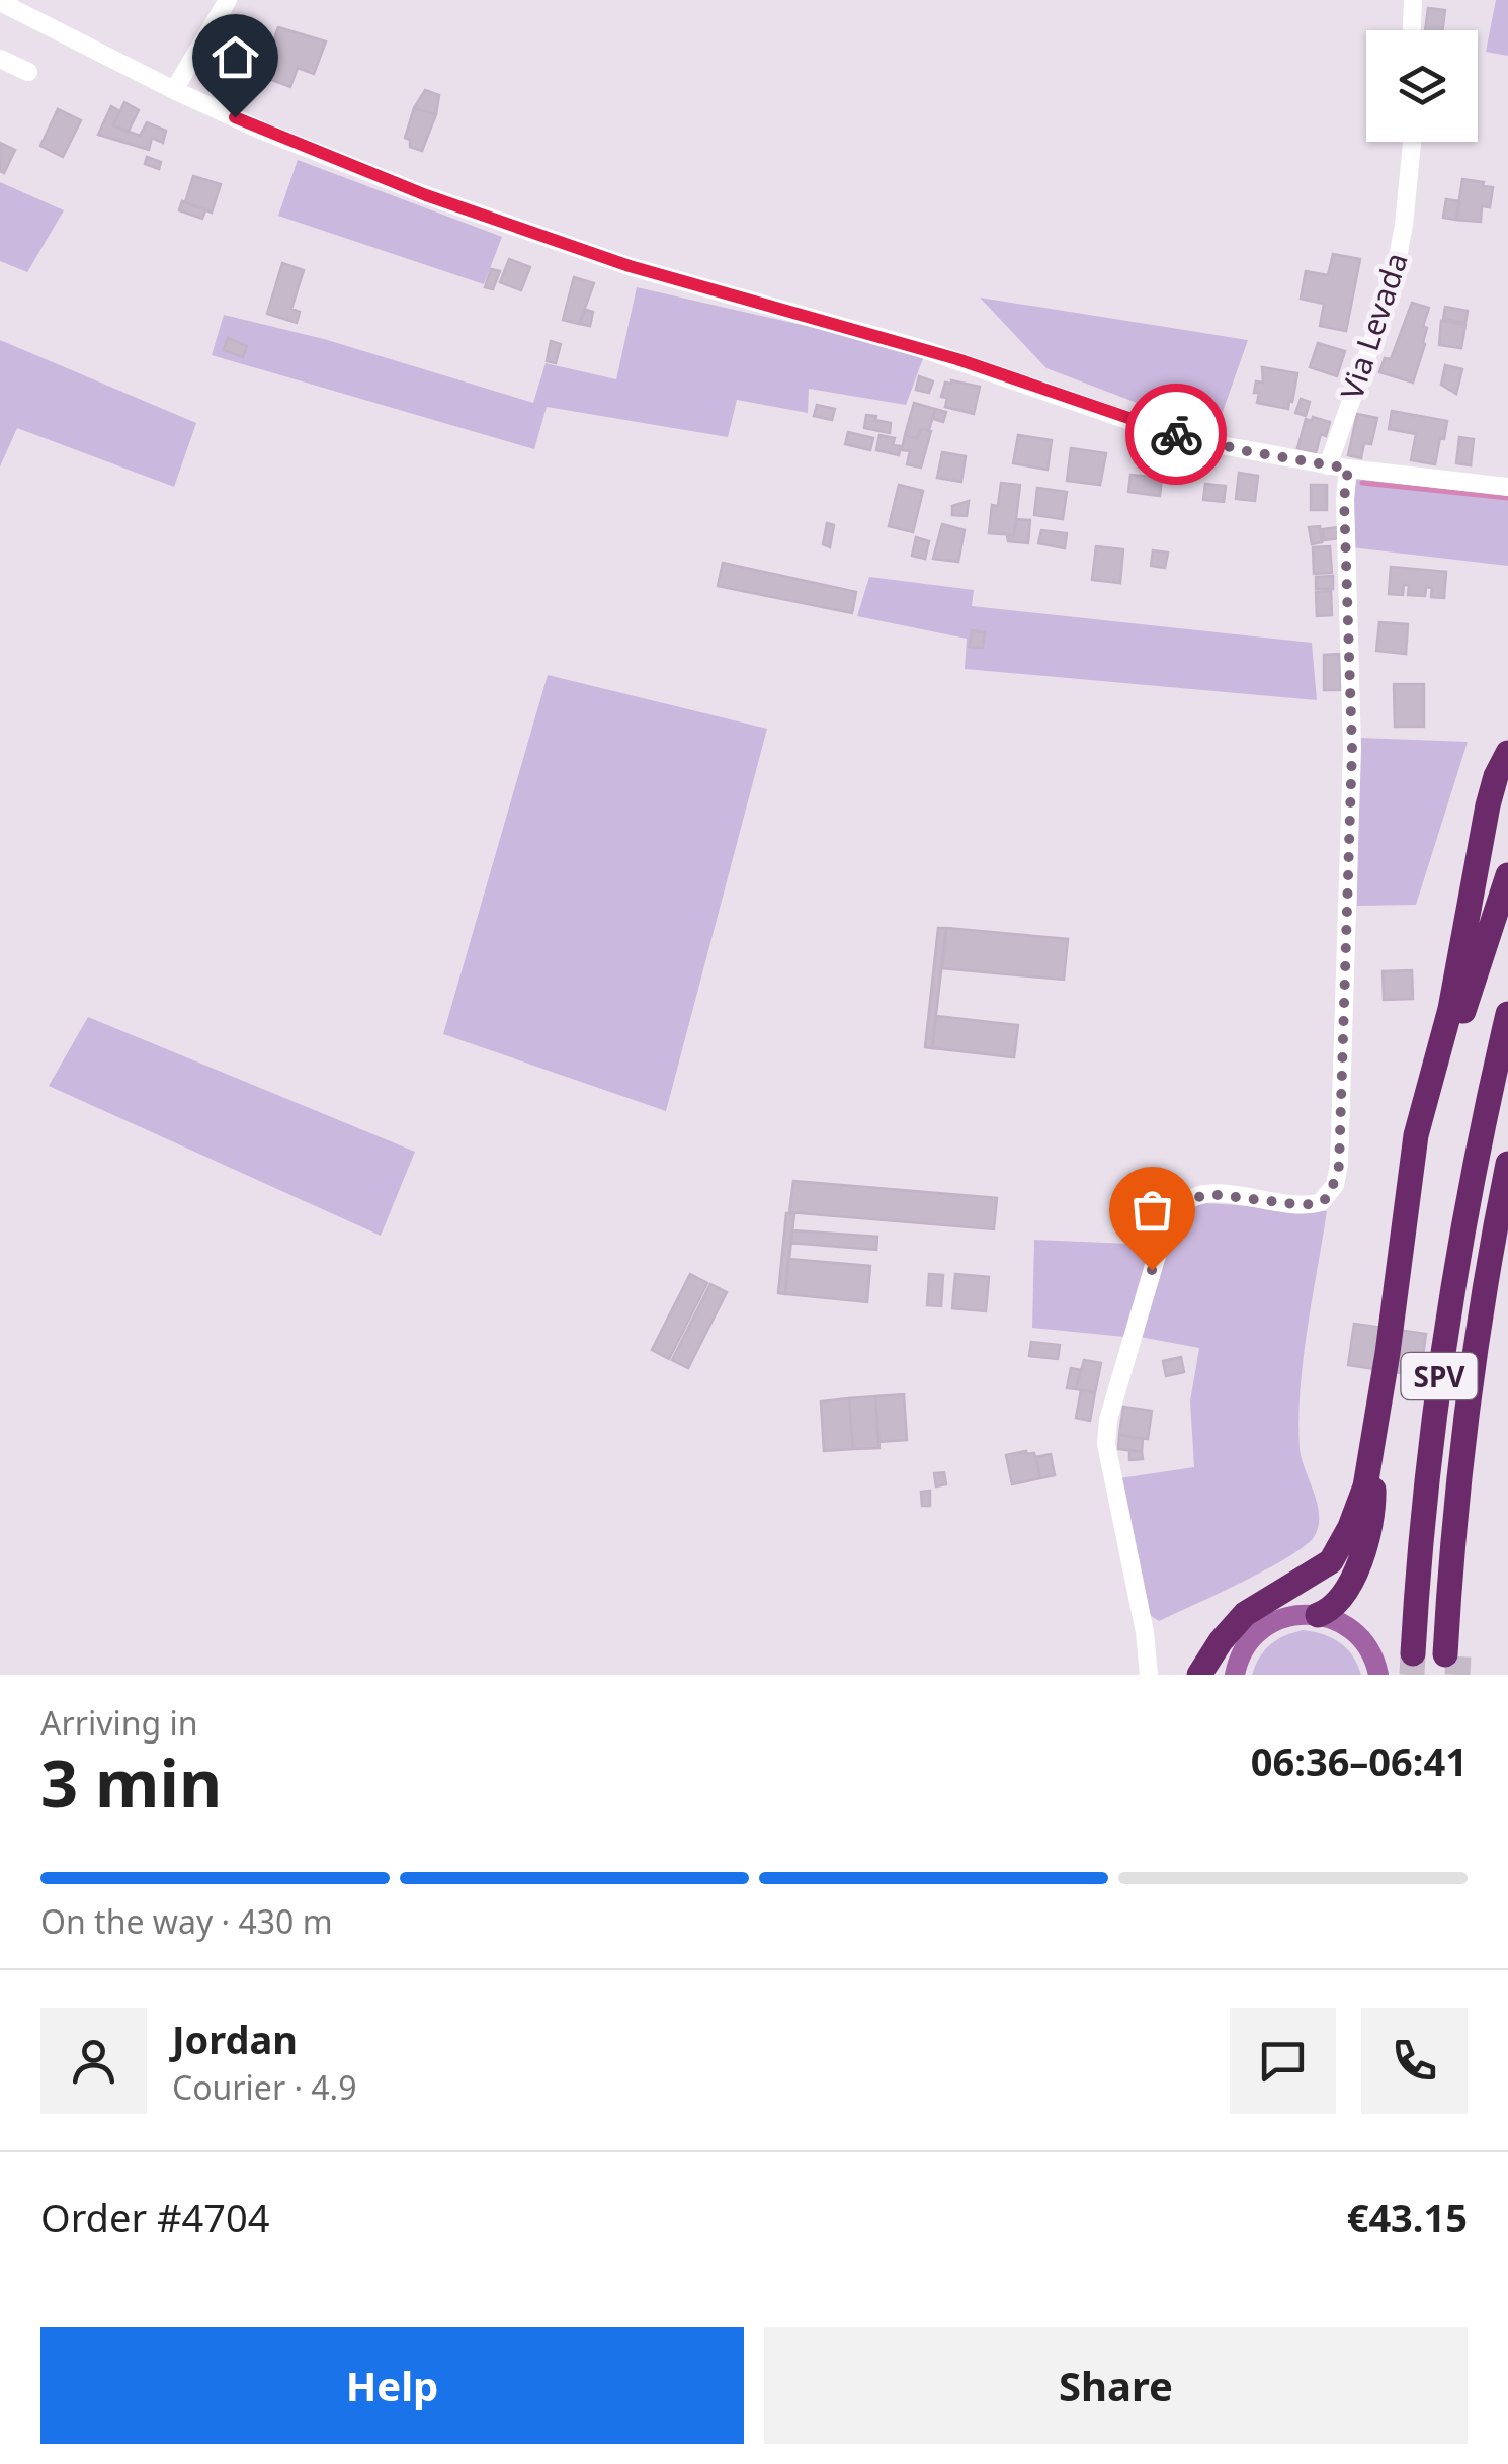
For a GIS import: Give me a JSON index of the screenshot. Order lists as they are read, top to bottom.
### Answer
{
  "streets": {
    "highway": ["SPV"],
    "street": ["Via Levada"]
  },
  "page": {
    "heading": ["3 min", "Arriving in", "06:36–06:41"],
    "panel": [
      "Jordan",
      "Courier · 4.9",
      "Order #4704",
      "€43.15"
    ],
    "bar": "On the way · 430 m",
    "buttons": ["Help", "Share"]
  }
}
